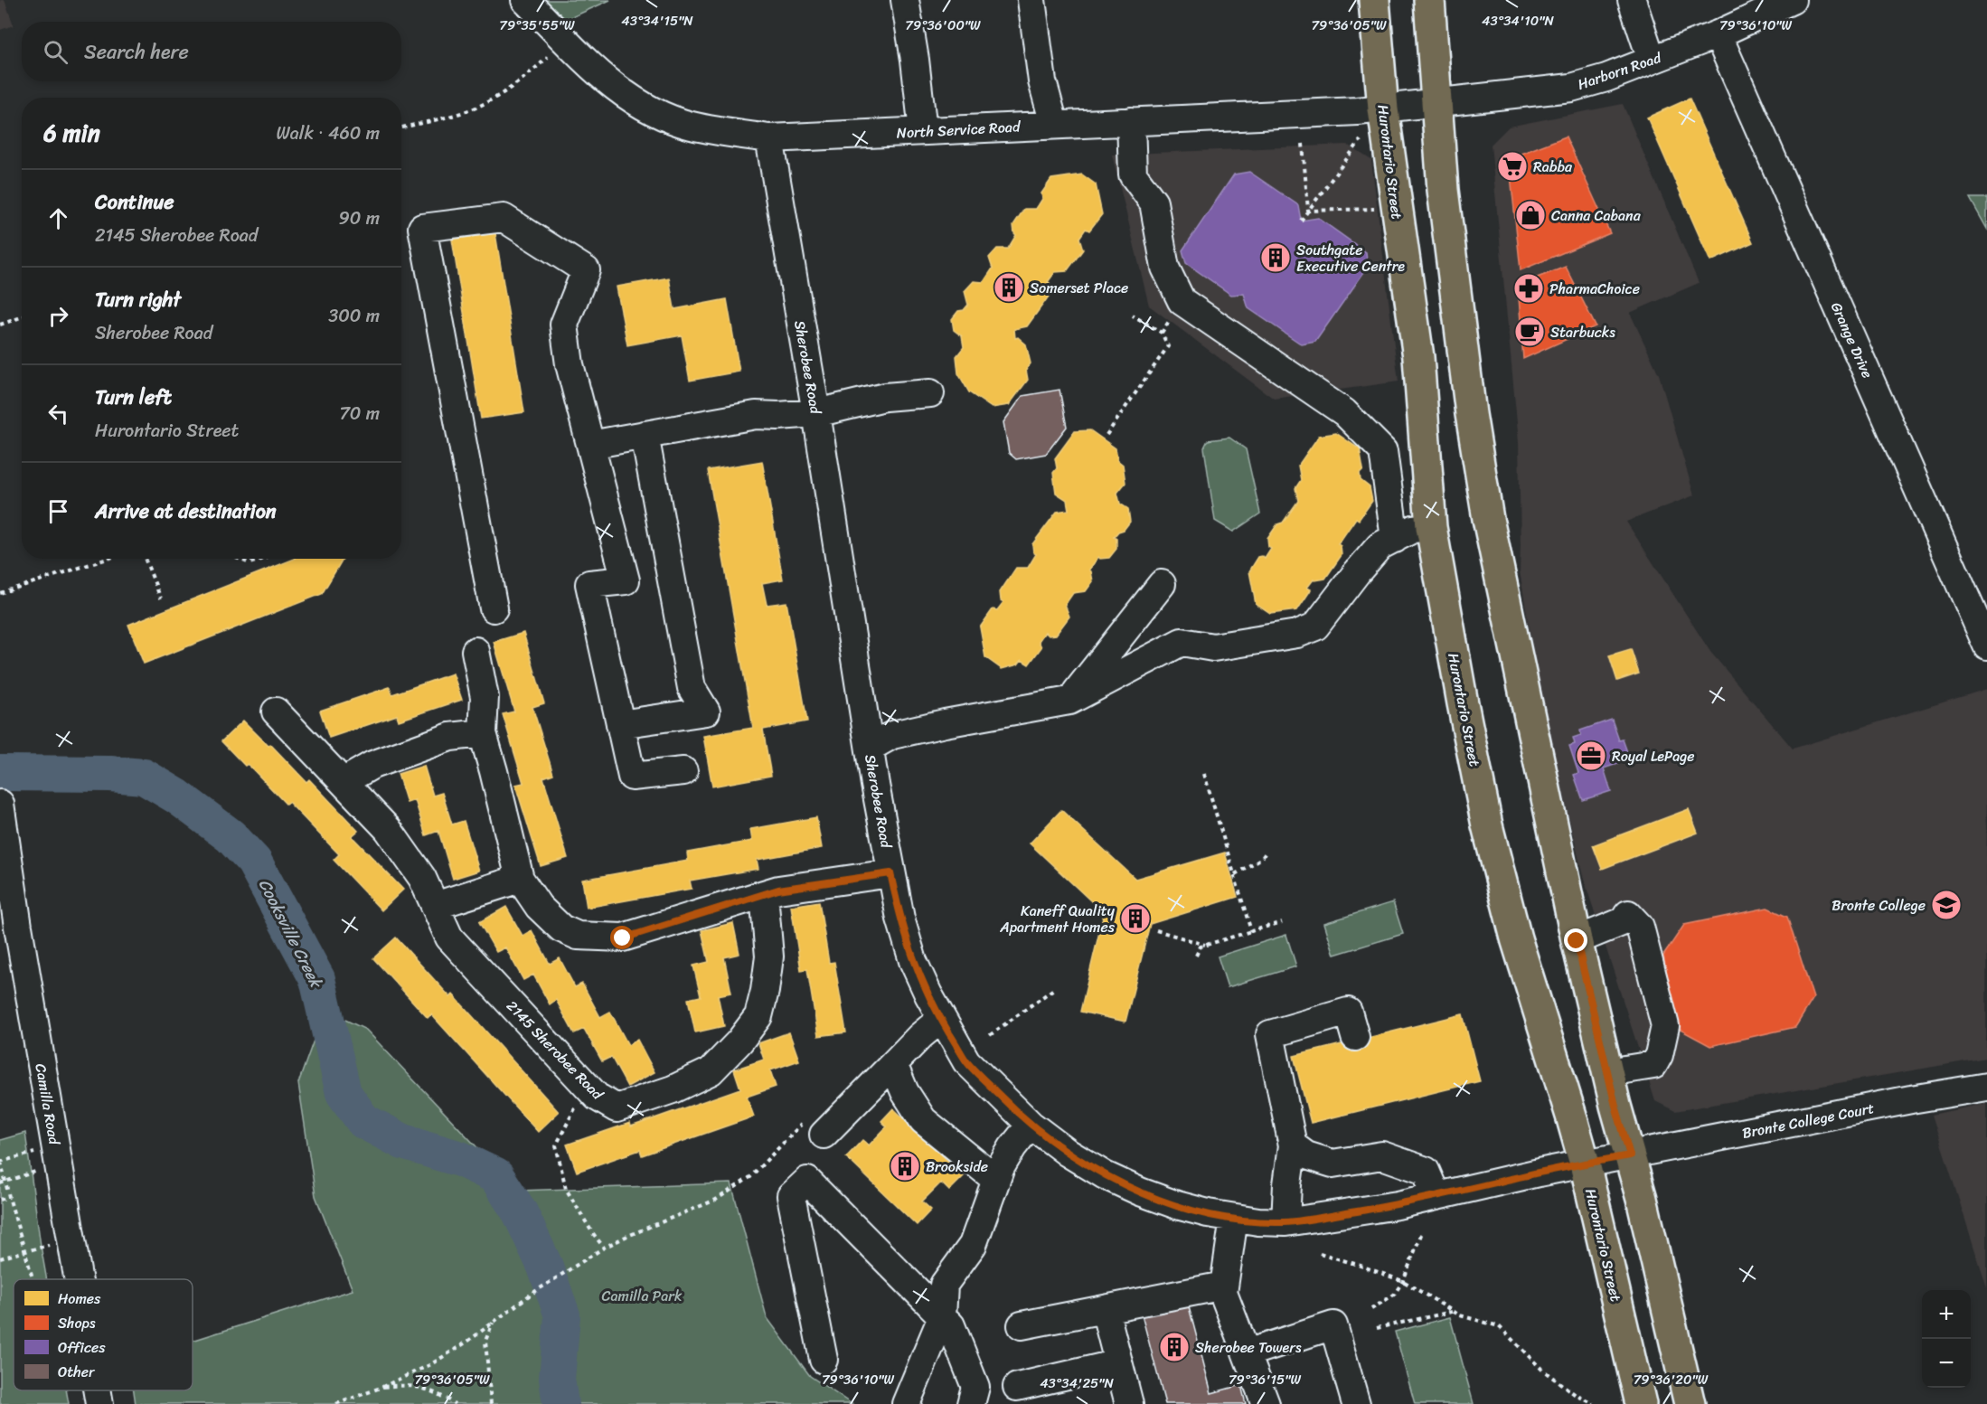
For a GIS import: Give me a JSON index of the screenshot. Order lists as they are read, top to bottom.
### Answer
{
  "streets": {
    "main road": ["Hurontario Street"],
    "street": [
      "Harborn Road",
      "North Service Road",
      "Grange Drive",
      "Sherobee Road",
      "2145 Sherobee Road",
      "Camilla Road",
      "Bronte College Court"
    ]
  },
  "crossings": [
    ["Harborn Road", "North Service Road"],
    ["Harborn Road", "Grange Drive"],
    ["North Service Road", "Hurontario Street"],
    ["North Service Road", "Sherobee Road"],
    ["Hurontario Street", "Sherobee Road"],
    ["Sherobee Road", "Bronte College Court"]
  ],
  "water": ["Cooksville Creek"],
  "parks": ["Camilla Park"],
  "places": {
    "supermarket": ["Rabba"],
    "shop": ["Canna Cabana"],
    "building": [
      "Southgate Executive Centre",
      "Somerset Place",
      "Kaneff Quality Apartment Homes",
      "Brookside",
      "Sherobee Towers"
    ],
    "pharmacy": ["PharmaChoice"],
    "cafe": ["Starbucks"],
    "office": ["Royal LePage"],
    "school or university": ["Bronte College"]
  },
  "legend": [
    "Homes",
    "Shops",
    "Offices",
    "Other"
  ],
  "page": {
    "search": "Search here",
    "heading": ["6 min", "Walk · 460 m"],
    "list": [
      ["Continue", "2145 Sherobee Road", "90 m"],
      ["Turn right", "Sherobee Road", "300 m"],
      ["Turn left", "Hurontario Street", "70 m"],
      "Arrive at destination"
    ],
    "map_buttons": ["+", "−"]
  },
  "coordinates": [
    "43°34'15\"N",
    "43°34'10\"N",
    "79°35'55\"W",
    "79°36'00\"W",
    "79°36'05\"W",
    "79°36'10\"W",
    "79°36'15\"W",
    "79°36'20\"W",
    "43°34'25\"N"
  ]
}
